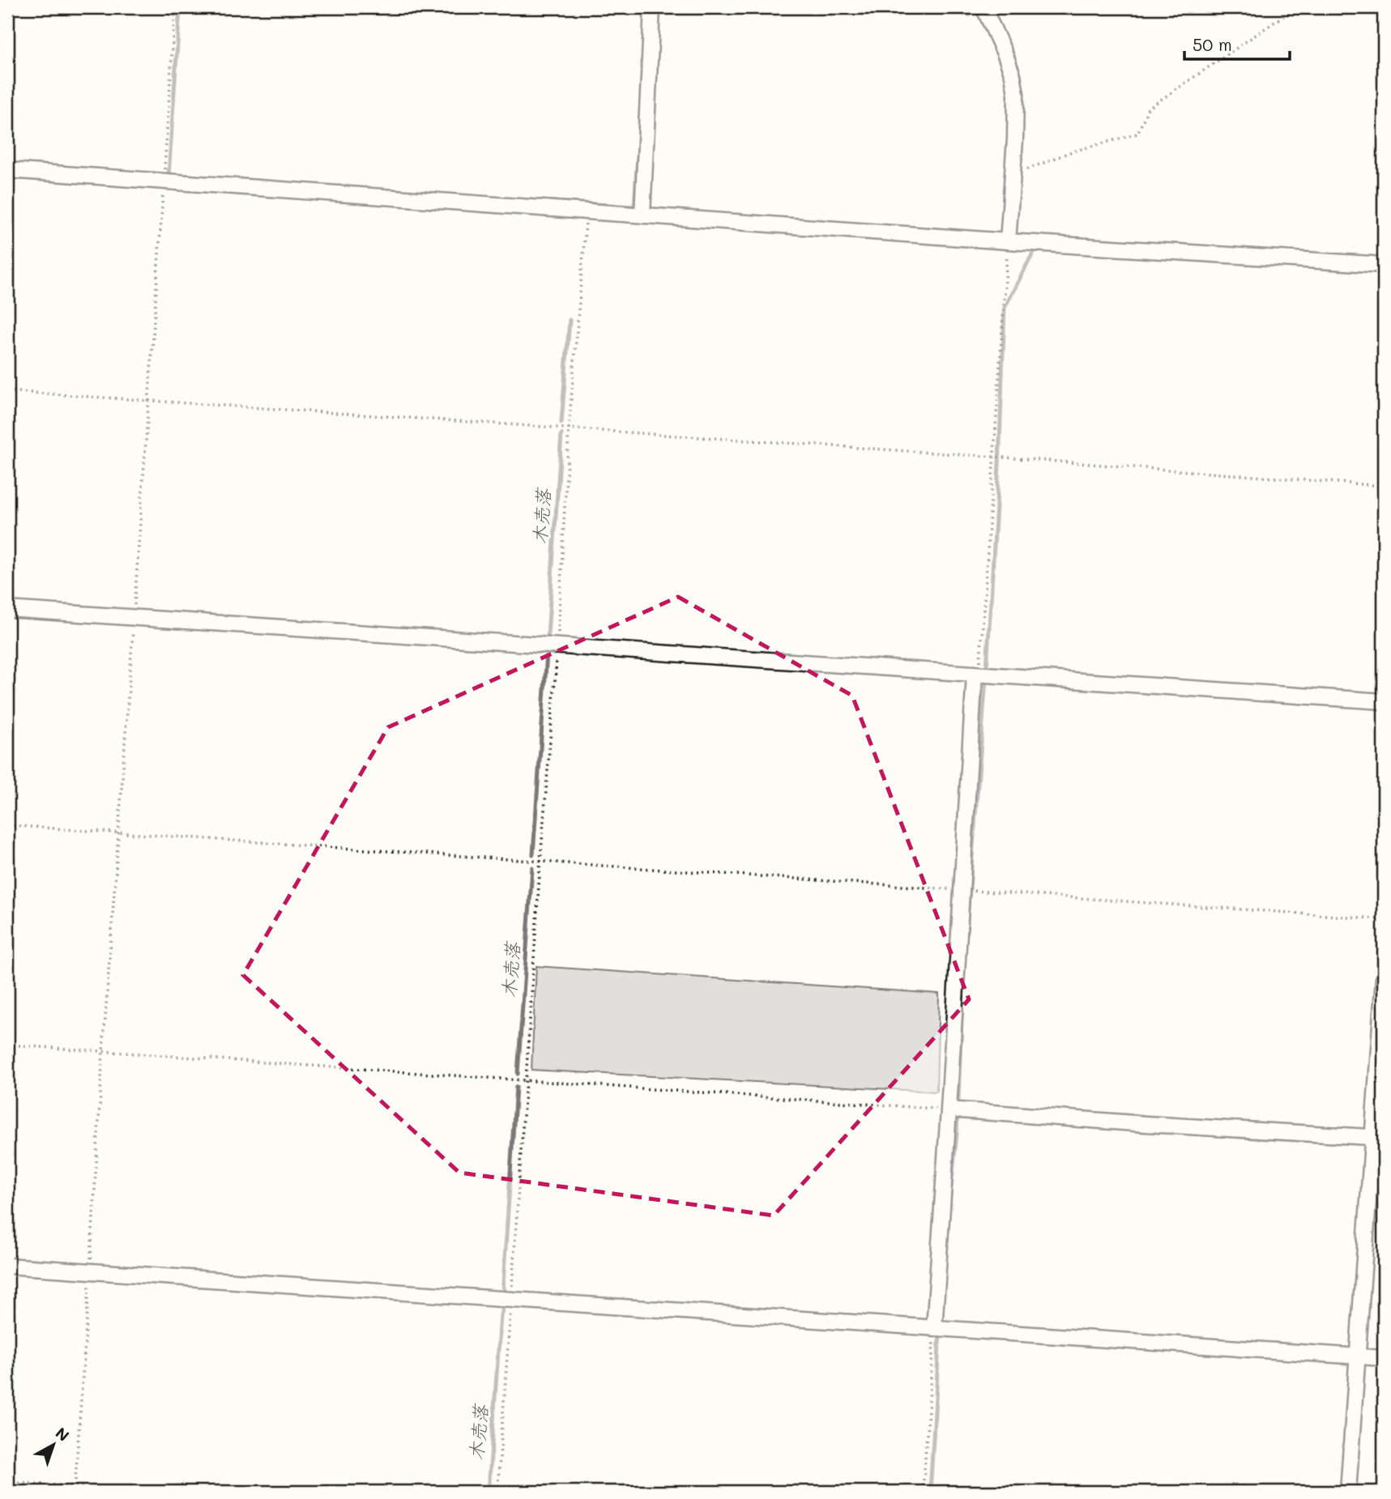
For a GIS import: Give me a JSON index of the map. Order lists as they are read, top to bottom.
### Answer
{
  "water": ["木売落"],
  "scale_bar": "50 m",
  "north": "top right"
}
